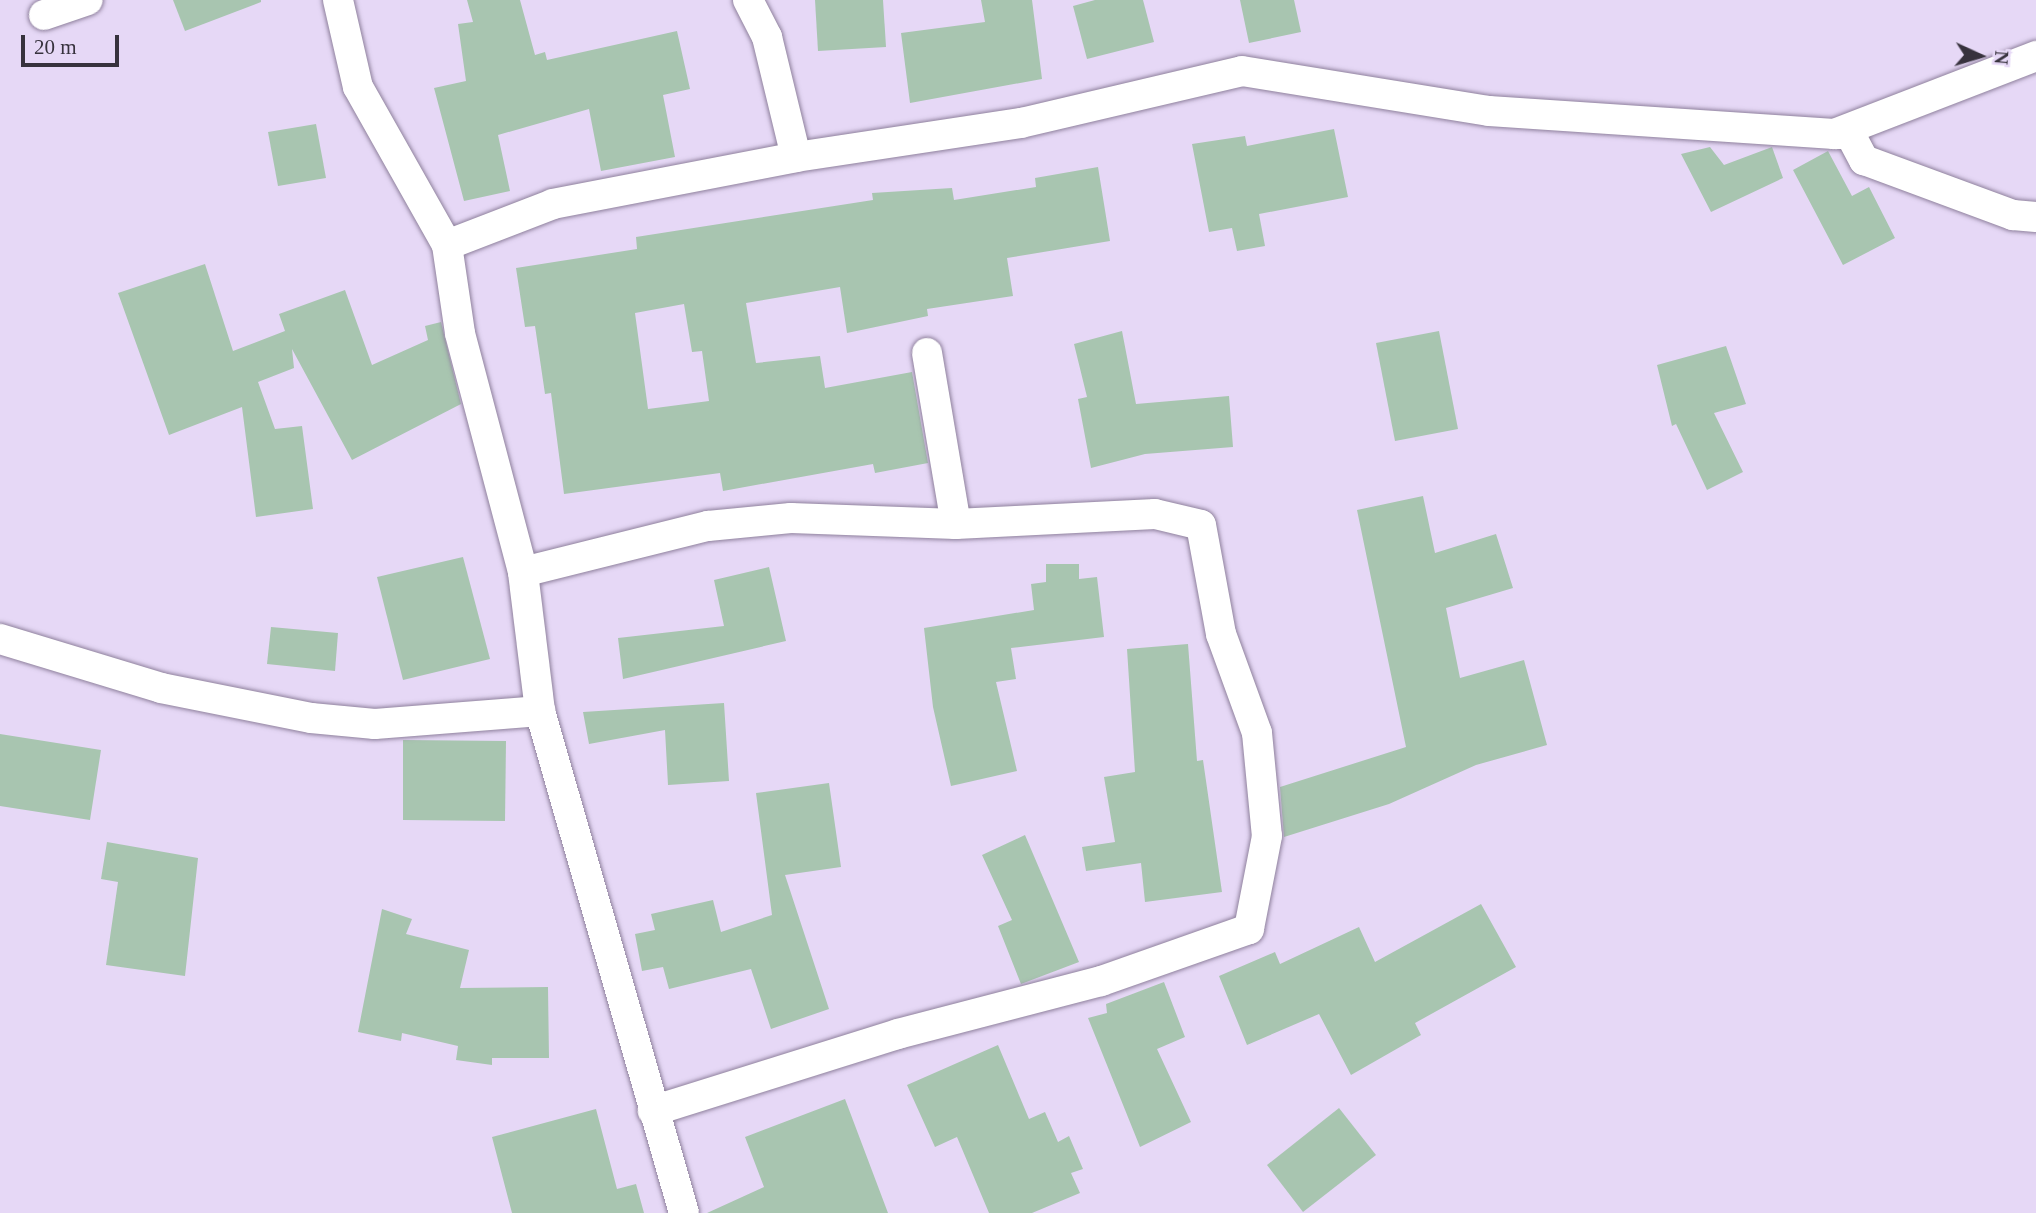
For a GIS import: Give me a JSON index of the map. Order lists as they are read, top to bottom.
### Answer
{
  "scale_bar": "20 m",
  "north": "right"
}
